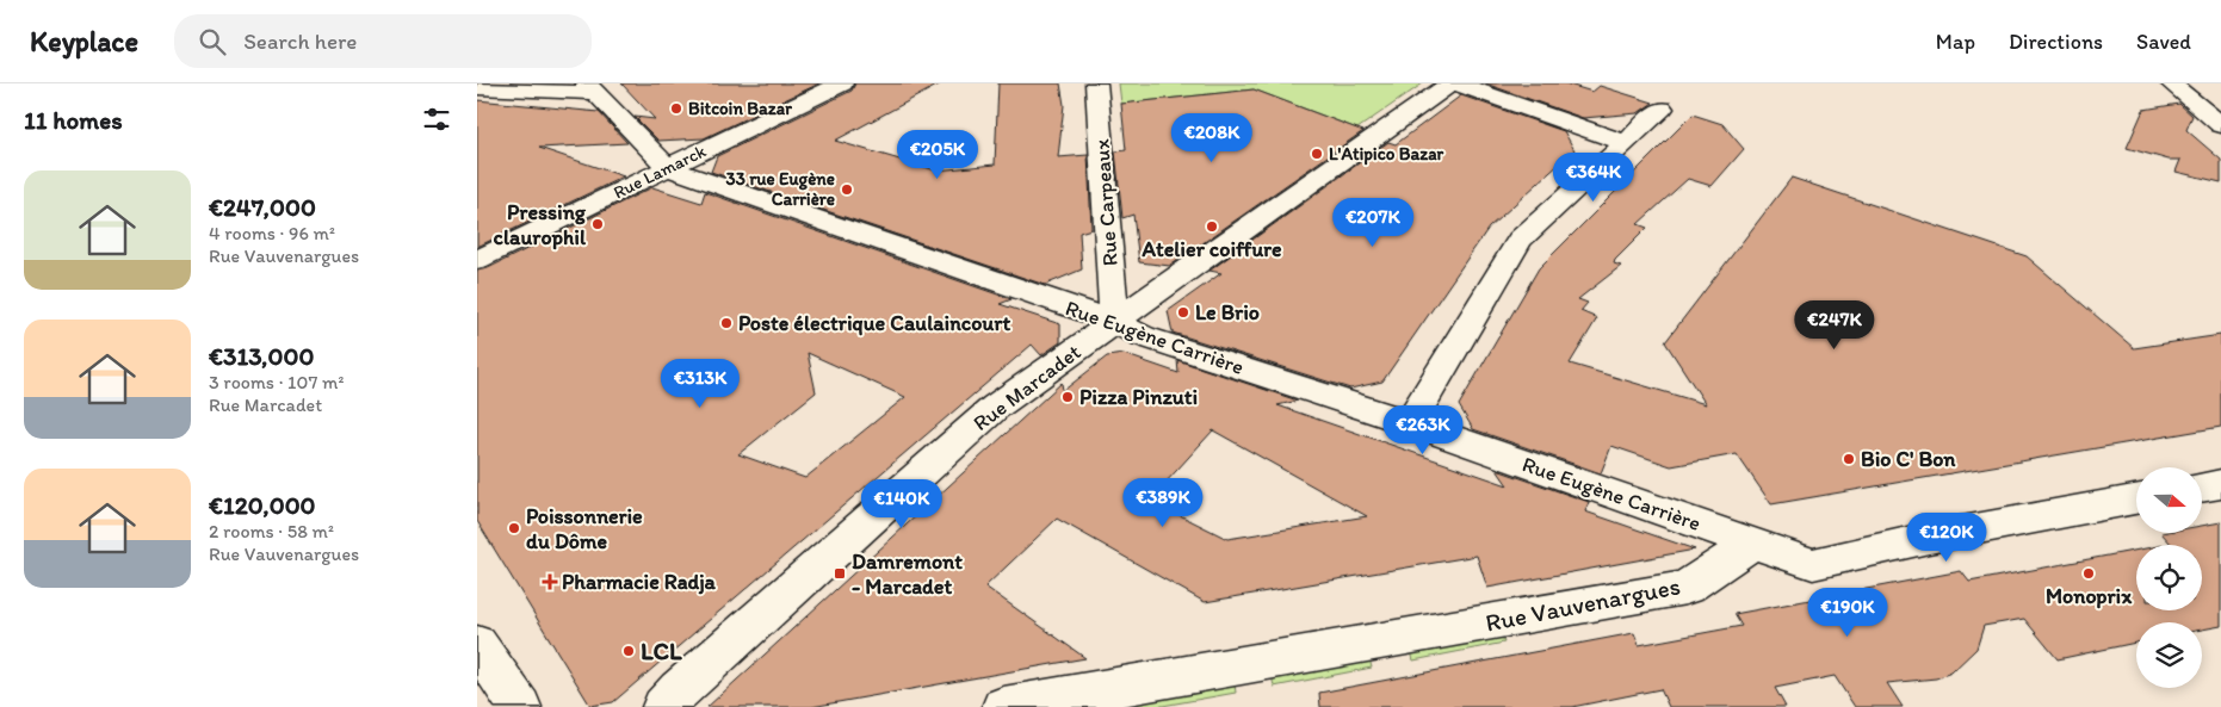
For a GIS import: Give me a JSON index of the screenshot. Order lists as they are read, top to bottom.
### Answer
{
  "streets": {
    "street": [
      "Rue Lamarck",
      "Rue Carpeaux",
      "Rue Eugène Carrière",
      "Rue Marcadet",
      "Rue Vauvenargues"
    ]
  },
  "crossings": [
    ["Rue Lamarck", "Rue Eugène Carrière"],
    ["Rue Carpeaux", "Rue Eugène Carrière"],
    ["Rue Carpeaux", "Rue Marcadet"],
    ["Rue Eugène Carrière", "Rue Marcadet"],
    ["Rue Eugène Carrière", "Rue Vauvenargues"]
  ],
  "places": {
    "other": [
      "Bitcoin Bazar",
      "L'Atipico Bazar",
      "33 rue Eugène Carrière",
      "Pressing claurophil",
      "Atelier coiffure",
      "Le Brio",
      "Poste électrique Caulaincourt",
      "Pizza Pinzuti",
      "Bio C' Bon",
      "Poissonnerie du Dôme",
      "Monoprix",
      "LCL"
    ],
    "transit": ["Damremont - Marcadet"],
    "health": ["Pharmacie Radja"]
  },
  "north": "right",
  "page": {
    "header": "Keyplace",
    "search": "Search here",
    "nav": ["Map", "Directions", "Saved"],
    "heading": "11 homes",
    "price": [
      "€208K",
      "€205K",
      "€364K",
      "€207K",
      "€247K",
      "€313K",
      "€263K",
      "€389K",
      "€140K",
      "€120K",
      "€190K"
    ],
    "list": [
      {
        "name": "€247,000",
        "note": "4 rooms · 96 m² · Rue Vauvenargues"
      },
      {
        "name": "€313,000",
        "note": "3 rooms · 107 m² · Rue Marcadet"
      },
      {
        "name": "€120,000",
        "note": "2 rooms · 58 m² · Rue Vauvenargues"
      }
    ]
  }
}
